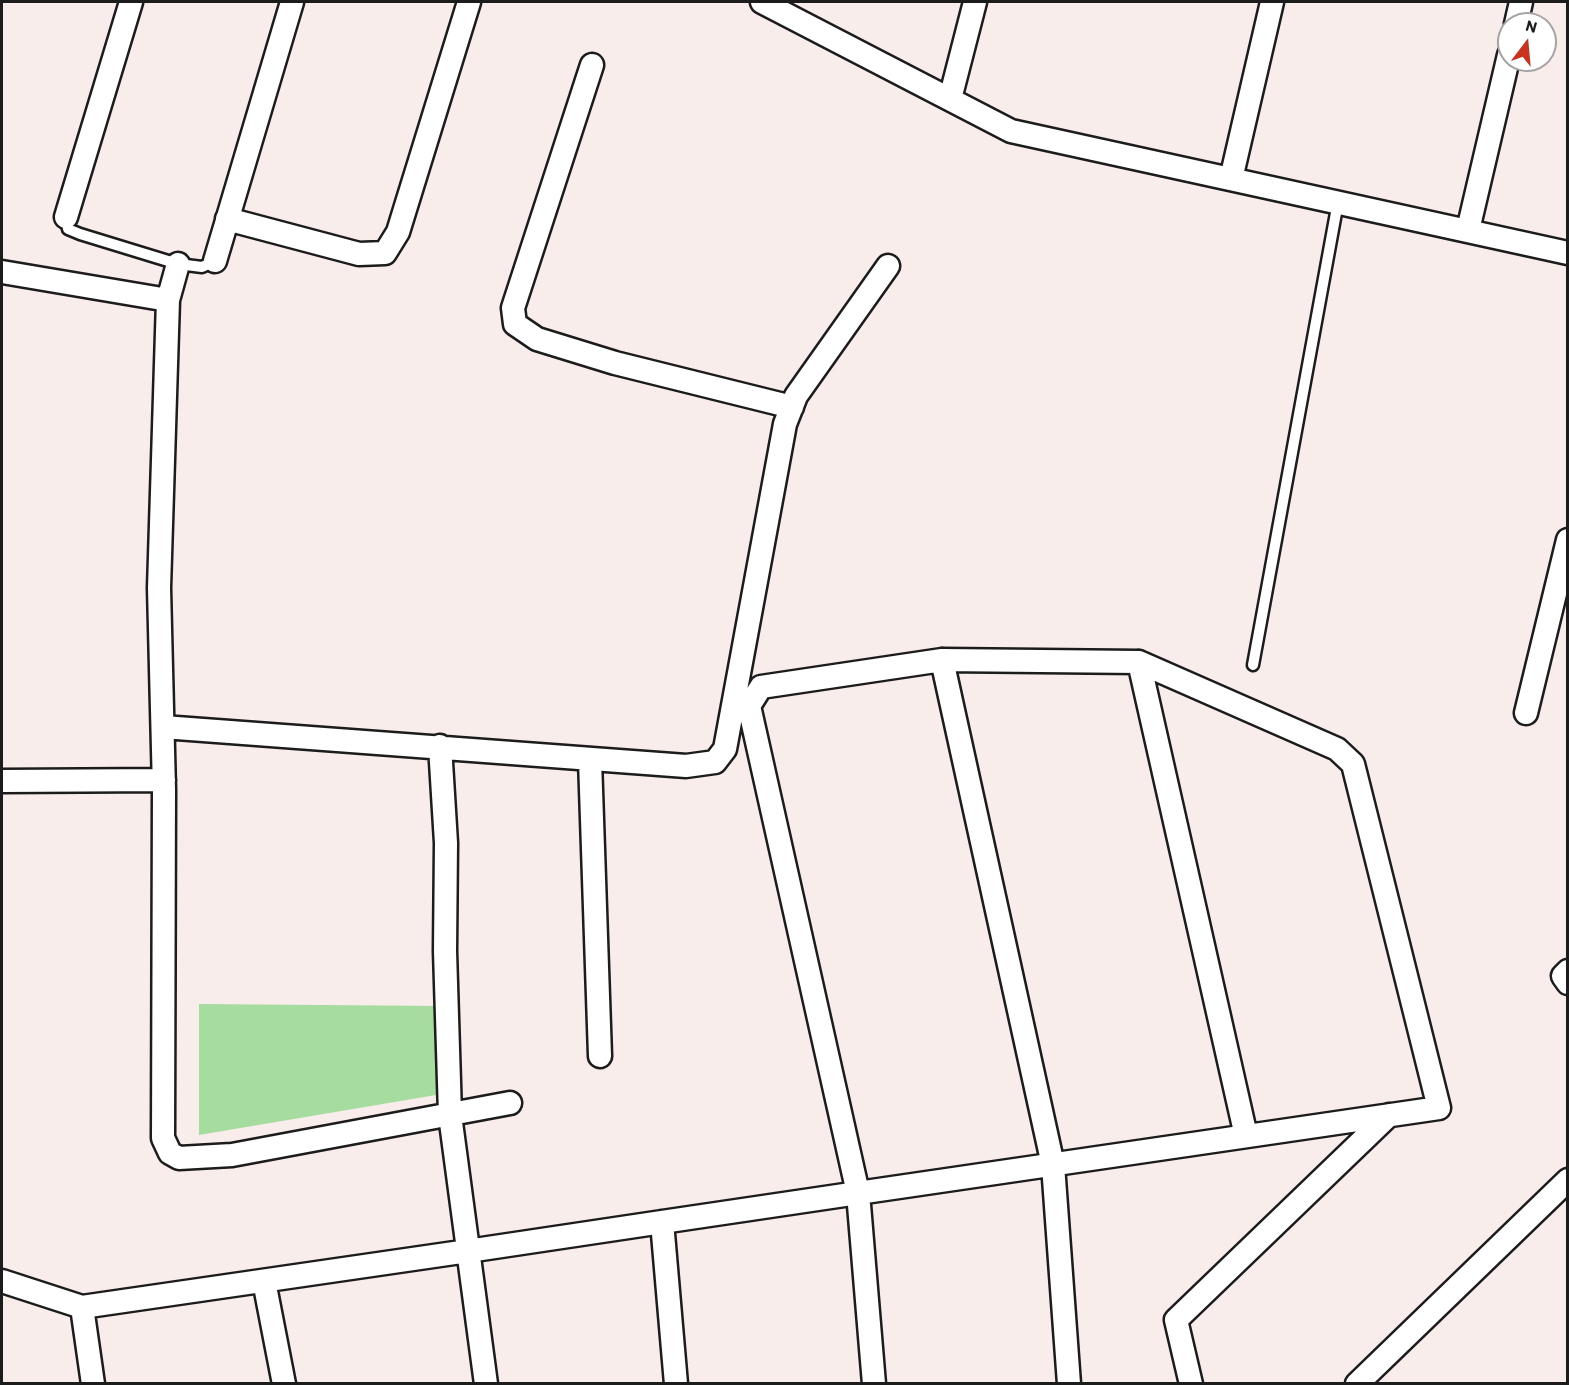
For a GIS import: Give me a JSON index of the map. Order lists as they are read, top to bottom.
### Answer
{
  "north": "top"
}
